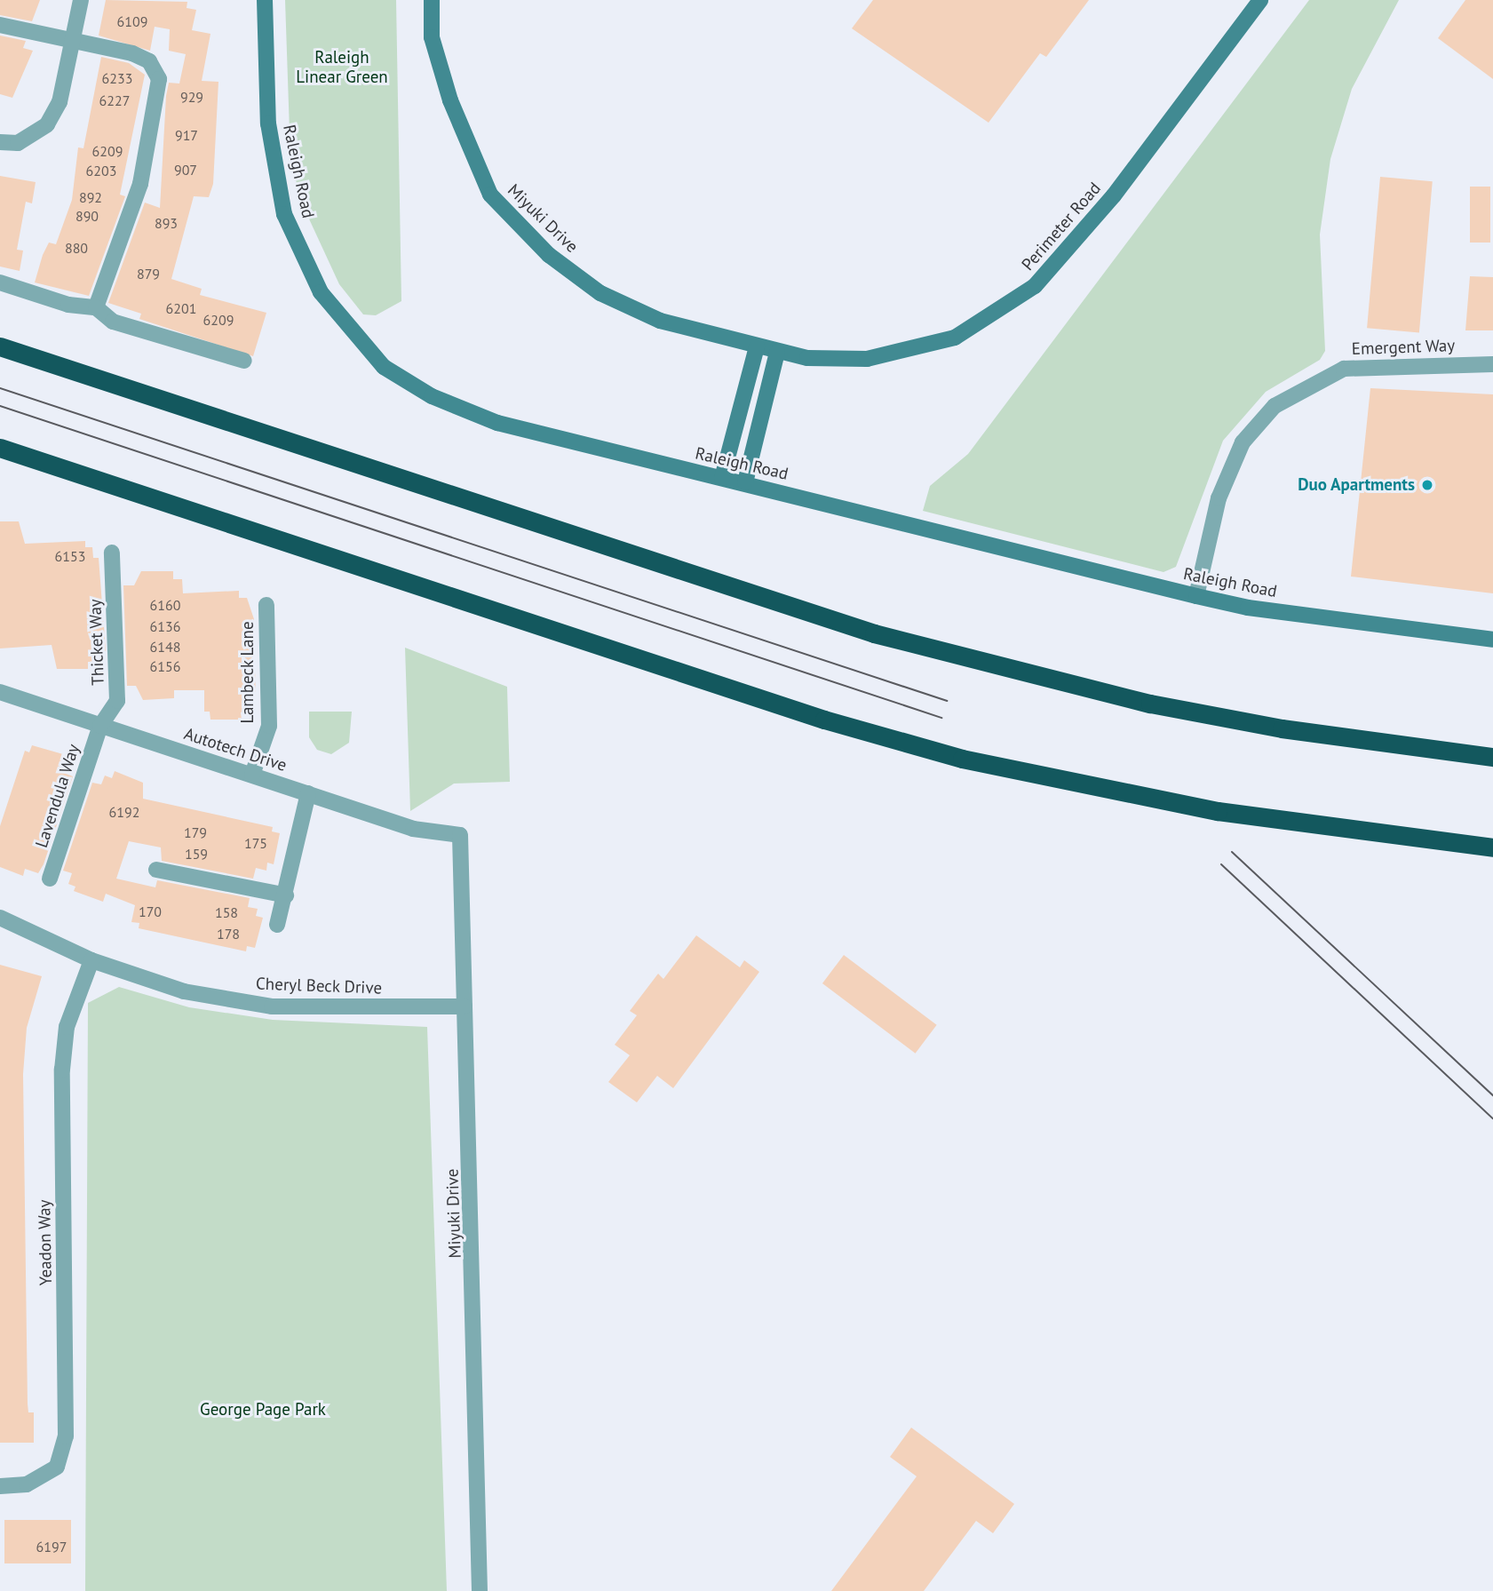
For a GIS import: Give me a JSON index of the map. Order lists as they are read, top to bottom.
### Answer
{
  "streets": {
    "street": [
      "Raleigh Road",
      "Miyuki Drive",
      "Perimeter Road",
      "Emergent Way",
      "Thicket Way",
      "Lambeck Lane",
      "Autotech Drive",
      "Lavendula Way",
      "Cheryl Beck Drive",
      "Yeadon Way"
    ]
  },
  "crossings": [
    ["Raleigh Road", "Emergent Way"],
    ["Miyuki Drive", "Perimeter Road"],
    ["Miyuki Drive", "Autotech Drive"],
    ["Miyuki Drive", "Cheryl Beck Drive"],
    ["Thicket Way", "Autotech Drive"],
    ["Thicket Way", "Lavendula Way"],
    ["Lambeck Lane", "Autotech Drive"],
    ["Autotech Drive", "Lavendula Way"],
    ["Cheryl Beck Drive", "Yeadon Way"]
  ],
  "parks": ["Raleigh Linear Green", "George Page Park"],
  "places": ["Duo Apartments"],
  "house_numbers": [
    "6109",
    "6233",
    "929",
    "6227",
    "917",
    "6209",
    "907",
    "6203",
    "892",
    "890",
    "893",
    "880",
    "879",
    "6201",
    "6209",
    "6153",
    "6160",
    "6136",
    "6148",
    "6156",
    "6192",
    "179",
    "175",
    "159",
    "170",
    "158",
    "178",
    "6197"
  ]
}
